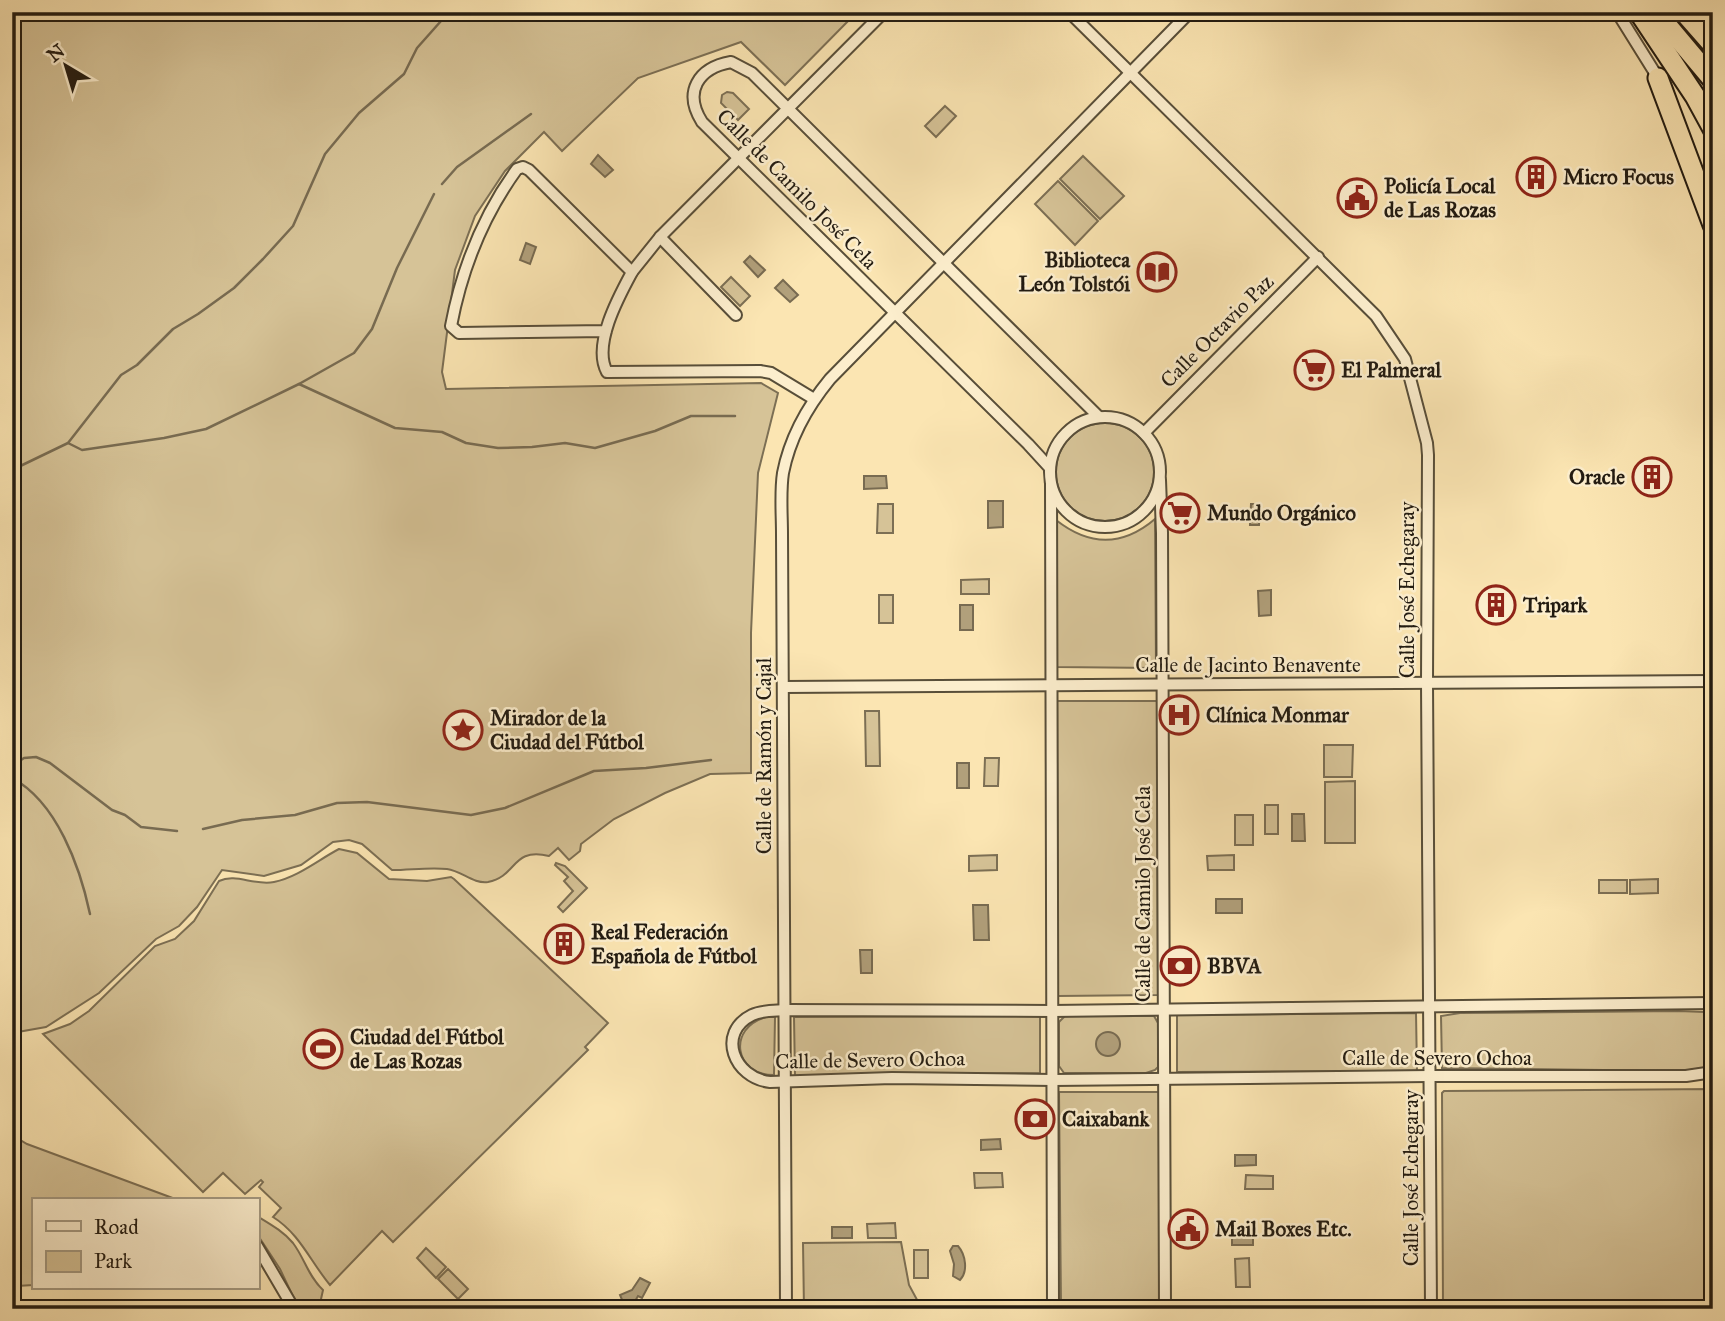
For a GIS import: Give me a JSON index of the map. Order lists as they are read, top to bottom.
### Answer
{
  "streets": {
    "street": [
      "Calle de Camilo José Cela",
      "Calle Octavio Paz",
      "Calle José Echegaray",
      "Calle de Jacinto Benavente",
      "Calle de Ramón y Cajal",
      "Calle de Severo Ochoa"
    ]
  },
  "crossings": [
    ["Calle de Camilo José Cela", "Calle Octavio Paz"],
    ["Calle de Camilo José Cela", "Calle de Jacinto Benavente"],
    ["Calle de Camilo José Cela", "Calle de Ramón y Cajal"],
    ["Calle de Camilo José Cela", "Calle de Severo Ochoa"],
    ["Calle Octavio Paz", "Calle José Echegaray"],
    ["Calle José Echegaray", "Calle de Jacinto Benavente"],
    ["Calle José Echegaray", "Calle de Ramón y Cajal"],
    ["Calle José Echegaray", "Calle de Severo Ochoa"],
    ["Calle de Jacinto Benavente", "Calle de Ramón y Cajal"],
    ["Calle de Ramón y Cajal", "Calle de Severo Ochoa"]
  ],
  "places": {
    "building": [
      "Micro Focus",
      "Oracle",
      "Tripark",
      "Real Federación Española de Fútbol"
    ],
    "public building": ["Policía Local de Las Rozas", "Mail Boxes Etc."],
    "library": ["Biblioteca León Tolstói"],
    "supermarket": ["El Palmeral", "Mundo Orgánico"],
    "hospital": ["Clínica Monmar"],
    "place": ["Mirador de la Ciudad del Fútbol"],
    "bank": ["BBVA", "Caixabank"],
    "sports": ["Ciudad del Fútbol de Las Rozas"]
  },
  "legend": ["Road", "Park"],
  "north": "top left"
}
